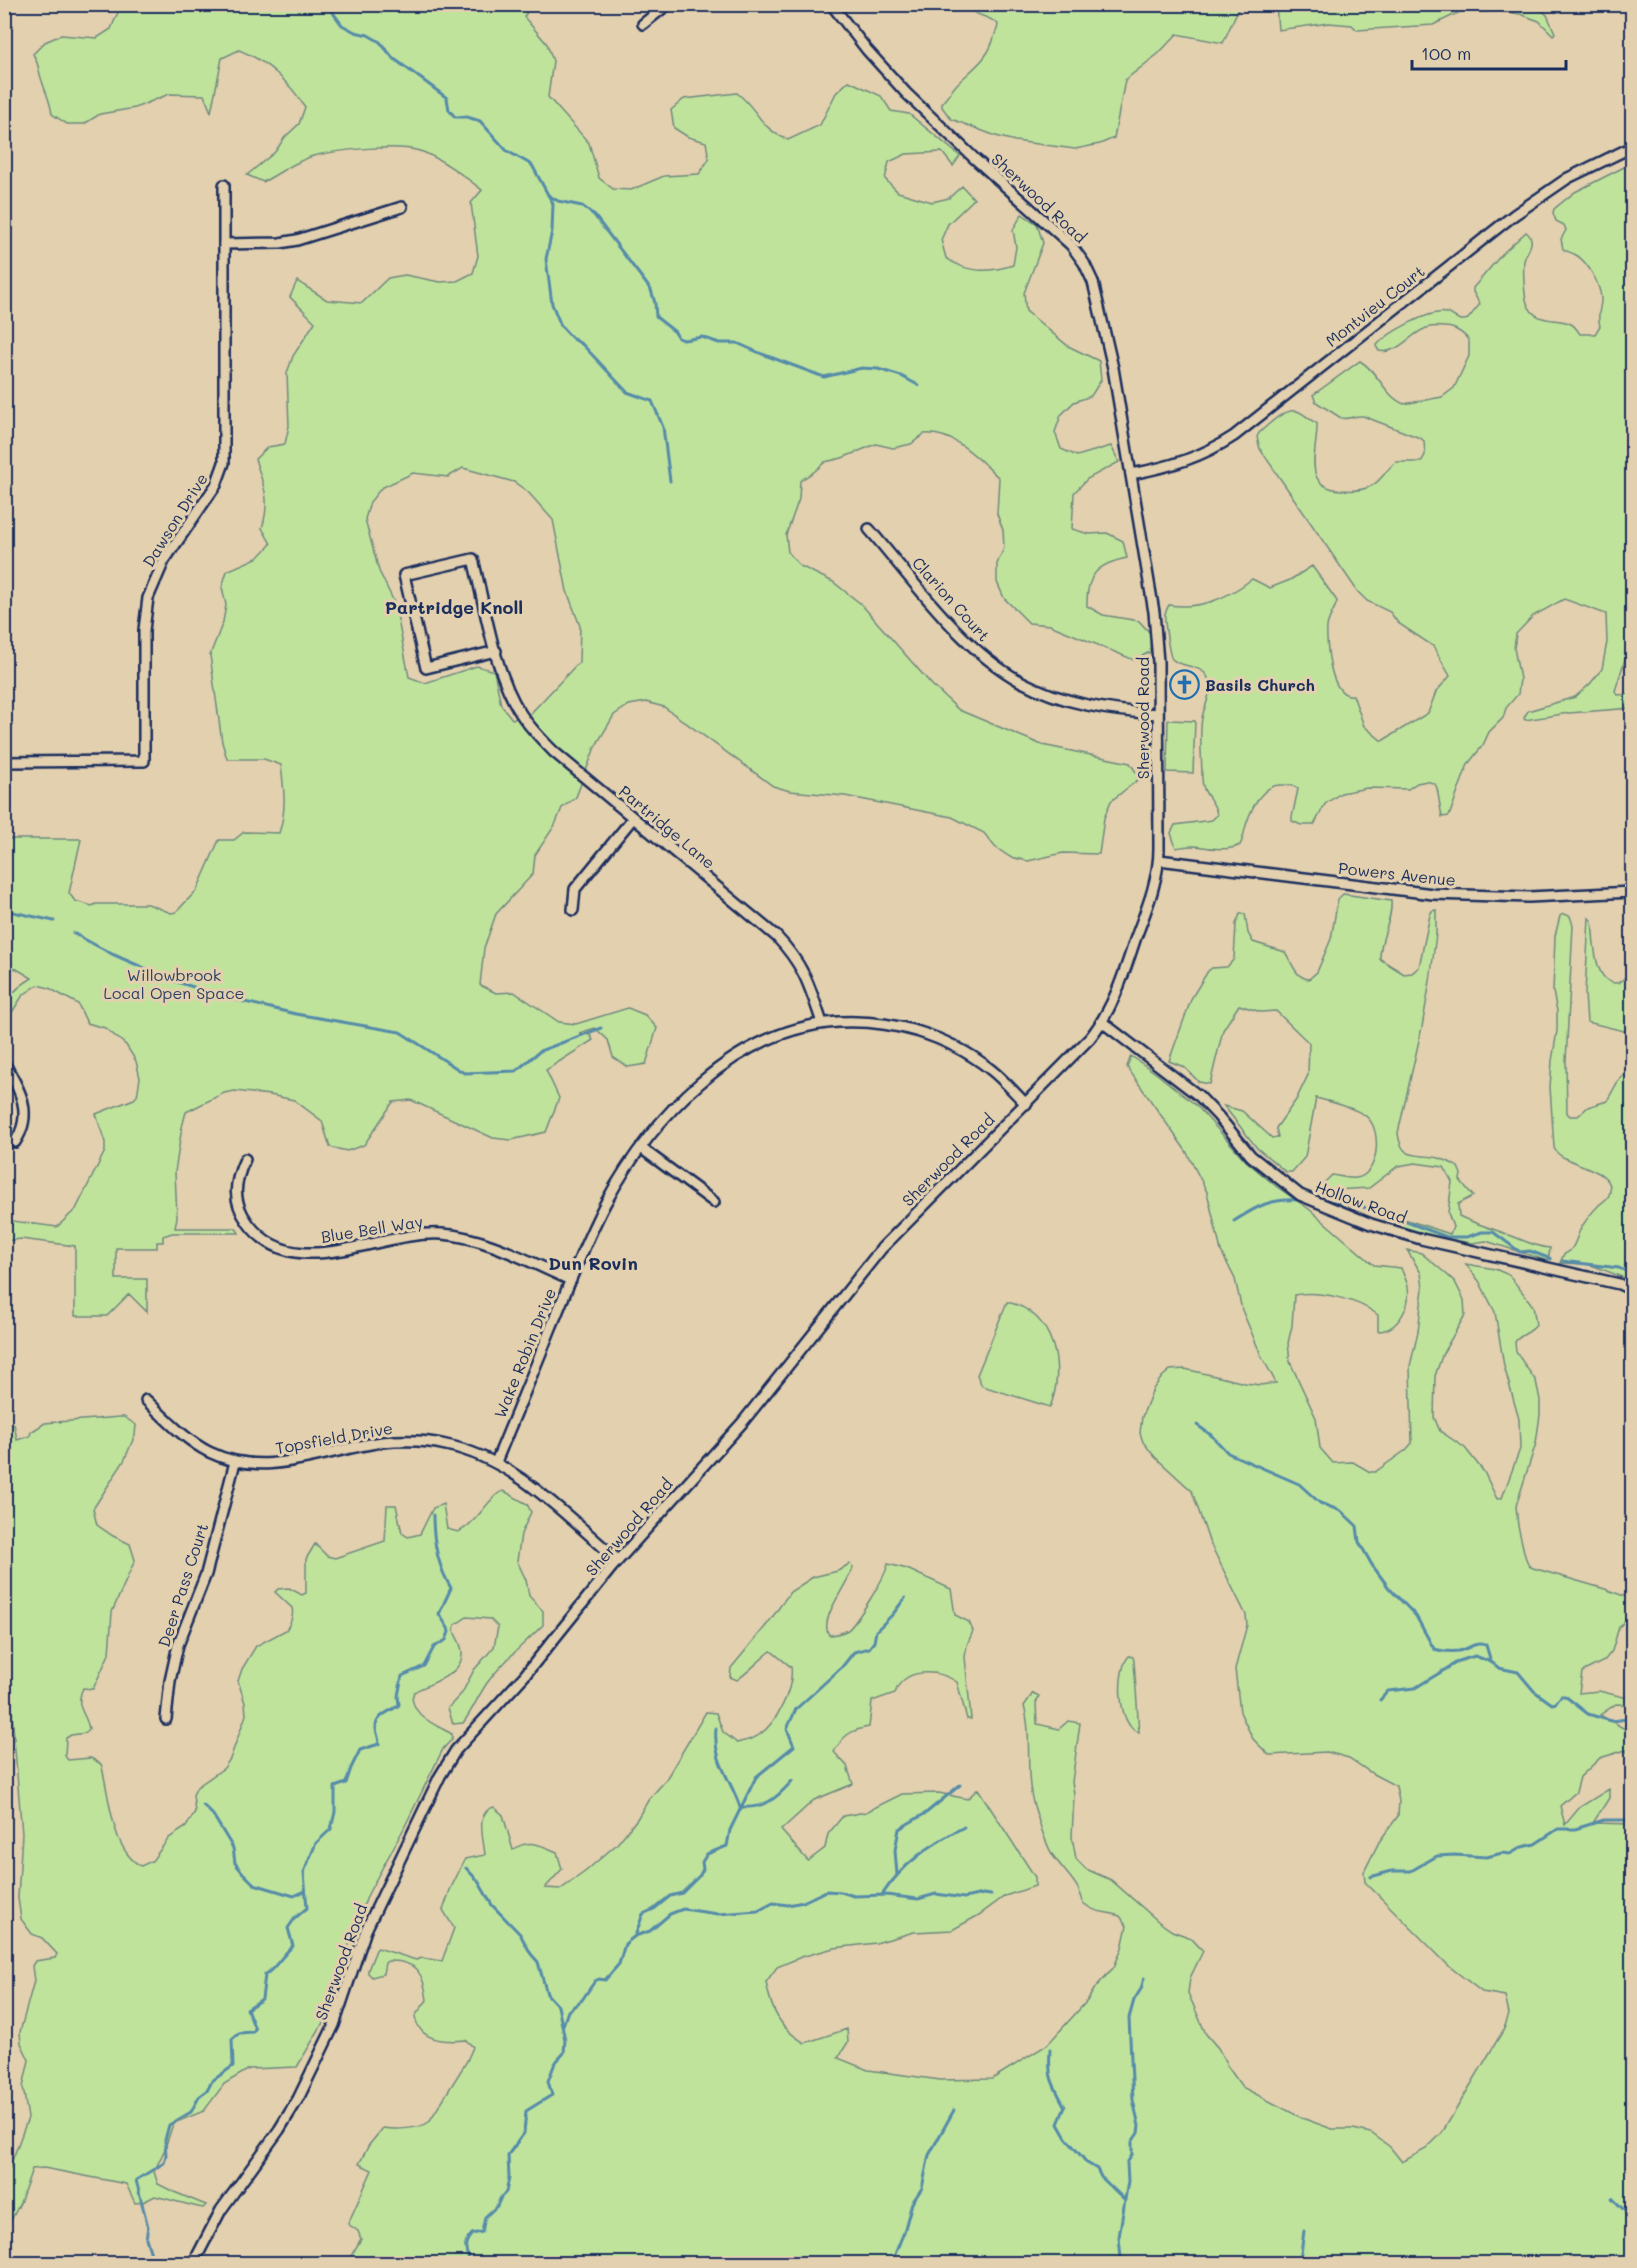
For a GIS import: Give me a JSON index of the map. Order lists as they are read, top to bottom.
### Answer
{
  "streets": {
    "street": [
      "Sherwood Road",
      "Montvieu Court",
      "Dawson Drive",
      "Clarion Court",
      "Partridge Lane",
      "Powers Avenue",
      "Hollow Road",
      "Blue Bell Way",
      "Wake Robin Drive",
      "Topsfield Drive",
      "Deer Pass Court"
    ]
  },
  "crossings": [
    ["Sherwood Road", "Montvieu Court"],
    ["Sherwood Road", "Clarion Court"],
    ["Sherwood Road", "Powers Avenue"],
    ["Sherwood Road", "Hollow Road"],
    ["Sherwood Road", "Wake Robin Drive"],
    ["Sherwood Road", "Topsfield Drive"],
    ["Partridge Lane", "Wake Robin Drive"],
    ["Blue Bell Way", "Wake Robin Drive"],
    ["Wake Robin Drive", "Topsfield Drive"],
    ["Topsfield Drive", "Deer Pass Court"]
  ],
  "districts": ["Partridge Knoll", "Dun Rovin"],
  "parks": ["Willowbrook Local Open Space"],
  "places": {
    "church": ["Basils Church"]
  },
  "scale_bar": "100 m"
}
